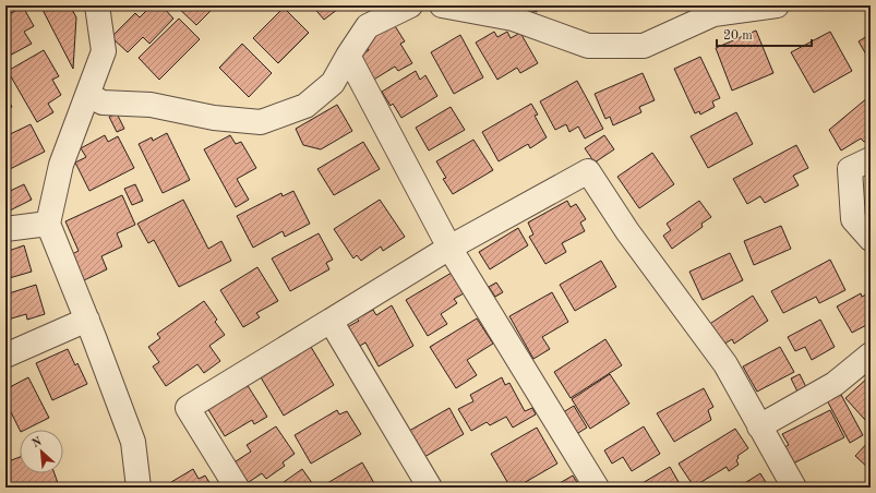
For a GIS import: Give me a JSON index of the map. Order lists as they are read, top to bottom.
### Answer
{
  "scale_bar": "20 m",
  "north": "top left"
}
